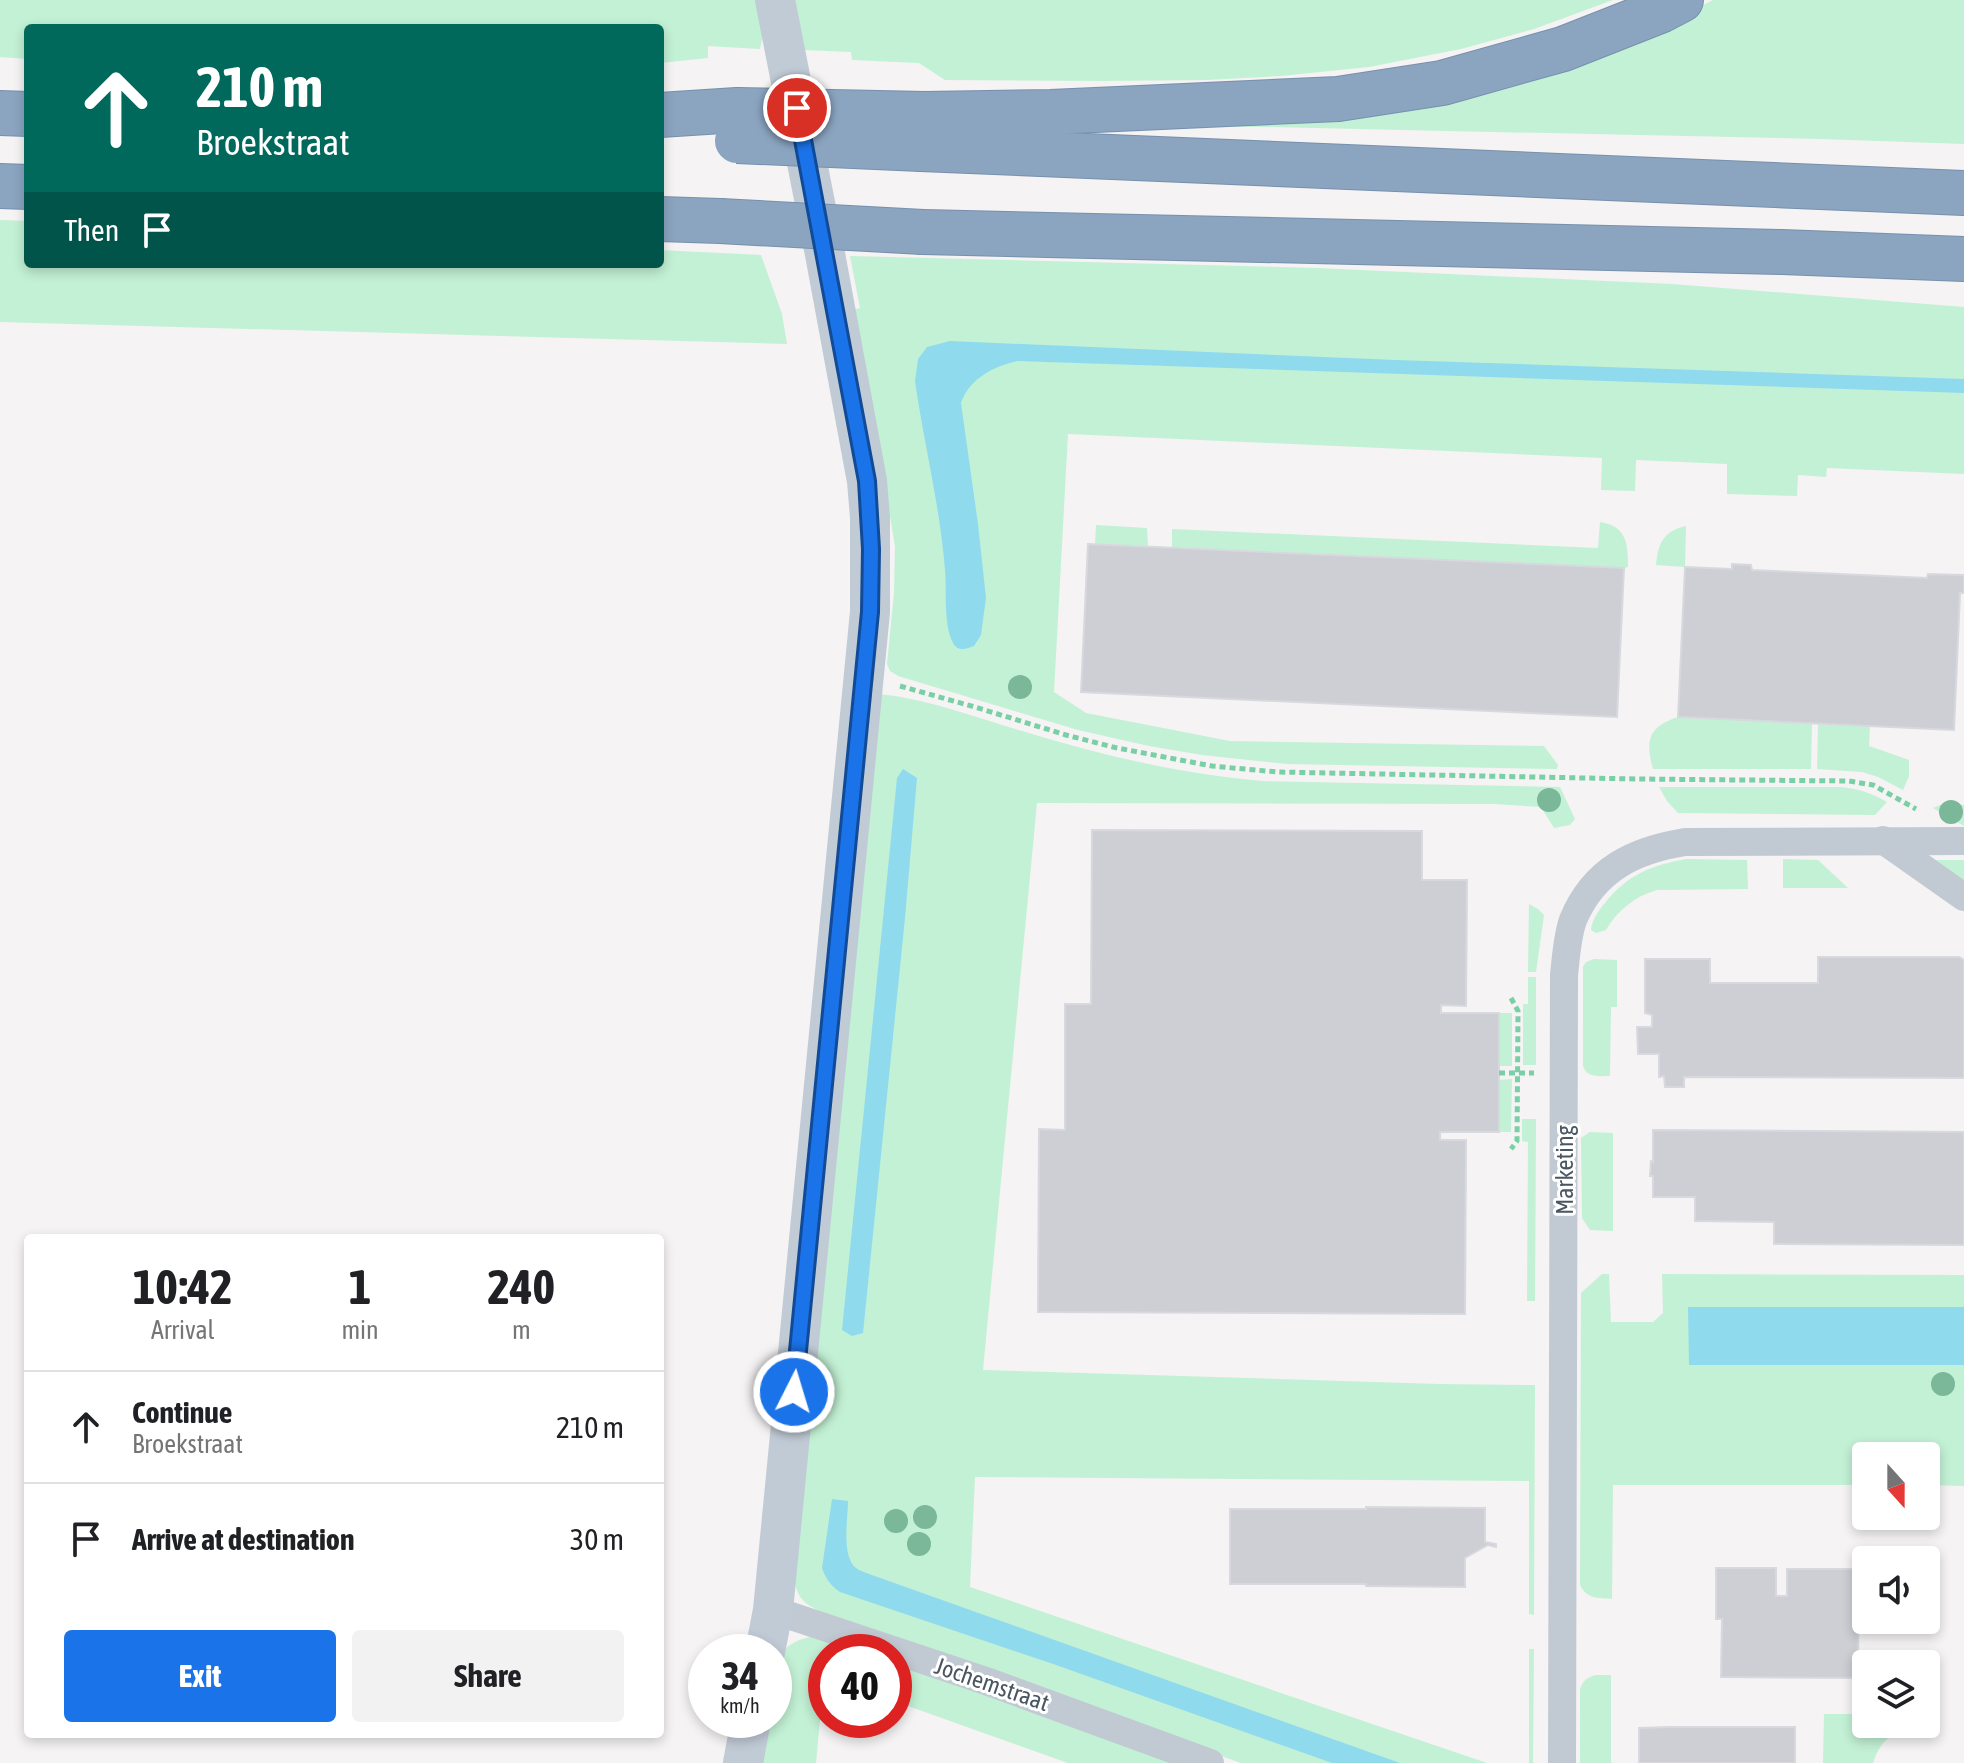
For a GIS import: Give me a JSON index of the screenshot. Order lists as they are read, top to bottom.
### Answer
{
  "streets": {
    "street": ["Marketing", "Jochemstraat"]
  },
  "north": "bottom",
  "page": {
    "turn": ["210 m", "Broekstraat"],
    "then": "Then",
    "eta": [
      "10:42",
      "Arrival",
      "1",
      "min",
      "240",
      "m"
    ],
    "list": [
      {
        "name": "Continue",
        "note": "Broekstraat",
        "value": "210 m"
      },
      {
        "name": "Arrive at destination",
        "value": "30 m"
      }
    ],
    "buttons": ["Exit", "Share"],
    "speed": "34 km/h",
    "limit": "40"
  }
}
